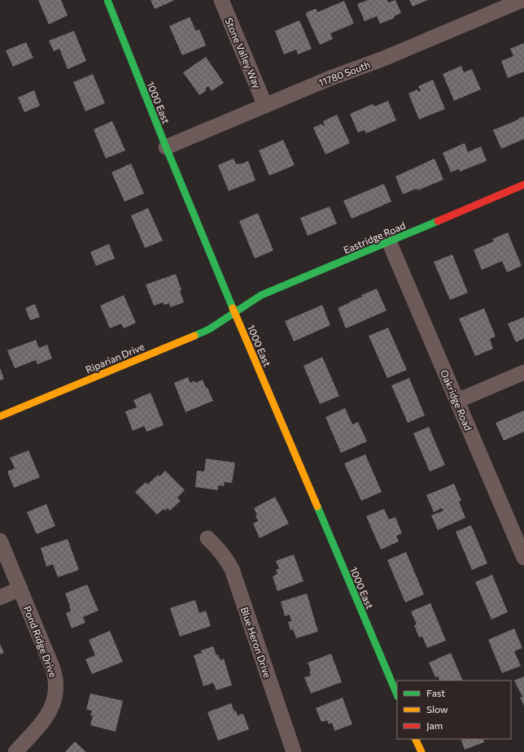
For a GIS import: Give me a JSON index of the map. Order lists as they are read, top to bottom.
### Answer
{
  "streets": {
    "street": [
      "Stone Valley Way",
      "11780 South",
      "1000 East",
      "Eastridge Road",
      "Riparian Drive",
      "Oakridge Road",
      "Pond Ridge Drive",
      "Blue Heron Drive"
    ]
  },
  "crossings": [
    ["Stone Valley Way", "11780 South"],
    ["11780 South", "1000 East"],
    ["1000 East", "Eastridge Road"],
    ["1000 East", "Riparian Drive"],
    ["Eastridge Road", "Riparian Drive"],
    ["Eastridge Road", "Oakridge Road"]
  ],
  "legend": ["Fast", "Slow", "Jam"]
}
